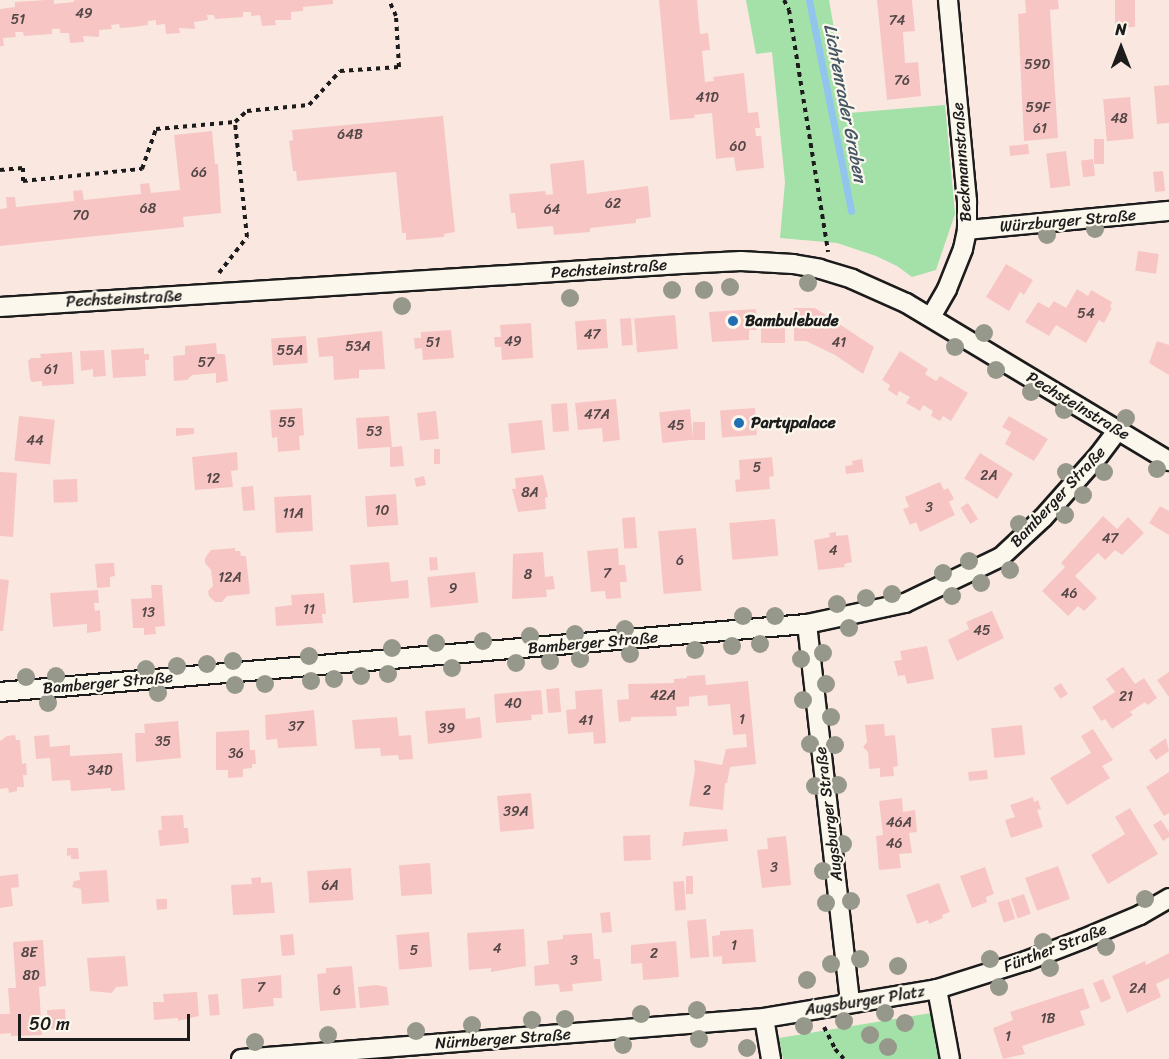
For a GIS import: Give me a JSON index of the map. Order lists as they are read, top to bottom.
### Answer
{
  "streets": {
    "street": [
      "Beckmannstraße",
      "Würzburger Straße",
      "Pechsteinstraße",
      "Bamberger Straße",
      "Augsburger Straße",
      "Fürther Straße",
      "Augsburger Platz",
      "Nürnberger Straße"
    ]
  },
  "crossings": [
    ["Beckmannstraße", "Würzburger Straße"],
    ["Beckmannstraße", "Pechsteinstraße"],
    ["Pechsteinstraße", "Bamberger Straße"],
    ["Bamberger Straße", "Augsburger Straße"],
    ["Augsburger Straße", "Augsburger Platz"],
    ["Fürther Straße", "Augsburger Platz"],
    ["Augsburger Platz", "Nürnberger Straße"]
  ],
  "water": ["Lichtenrader Graben"],
  "places": ["Bambulebude", "Partypalace"],
  "house_numbers": [
    "49",
    "51",
    "74",
    "59D",
    "76",
    "41D",
    "59F",
    "48",
    "61",
    "64B",
    "60",
    "66",
    "62",
    "68",
    "64",
    "70",
    "54",
    "47",
    "49",
    "51",
    "41",
    "53A",
    "55A",
    "57",
    "61",
    "47A",
    "55",
    "45",
    "53",
    "44",
    "5",
    "2A",
    "12",
    "8A",
    "3",
    "10",
    "11A",
    "47",
    "4",
    "6",
    "7",
    "8",
    "12A",
    "9",
    "46",
    "11",
    "13",
    "45",
    "42A",
    "21",
    "40",
    "1",
    "41",
    "37",
    "39",
    "35",
    "36",
    "34D",
    "2",
    "39A",
    "46A",
    "46",
    "3",
    "6A",
    "1",
    "4",
    "5",
    "8E",
    "2",
    "3",
    "8D",
    "7",
    "2A",
    "6",
    "1B",
    "1"
  ],
  "scale_bar": "50 m",
  "north": "top"
}
